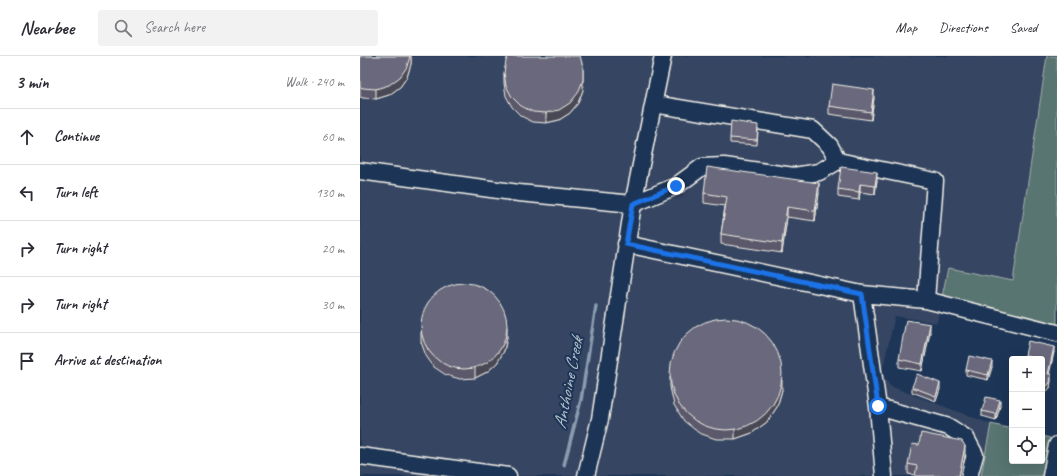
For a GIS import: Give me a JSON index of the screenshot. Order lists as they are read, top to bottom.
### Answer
{
  "water": ["Anthoine Creek"],
  "page": {
    "header": "Nearbee",
    "search": "Search here",
    "nav": ["Map", "Directions", "Saved"],
    "heading": ["3 min", "Walk · 240 m"],
    "list": [
      ["Continue", "60 m"],
      ["Turn left", "130 m"],
      ["Turn right", "20 m"],
      ["Turn right", "30 m"],
      "Arrive at destination"
    ],
    "map_buttons": ["+", "−"]
  }
}
